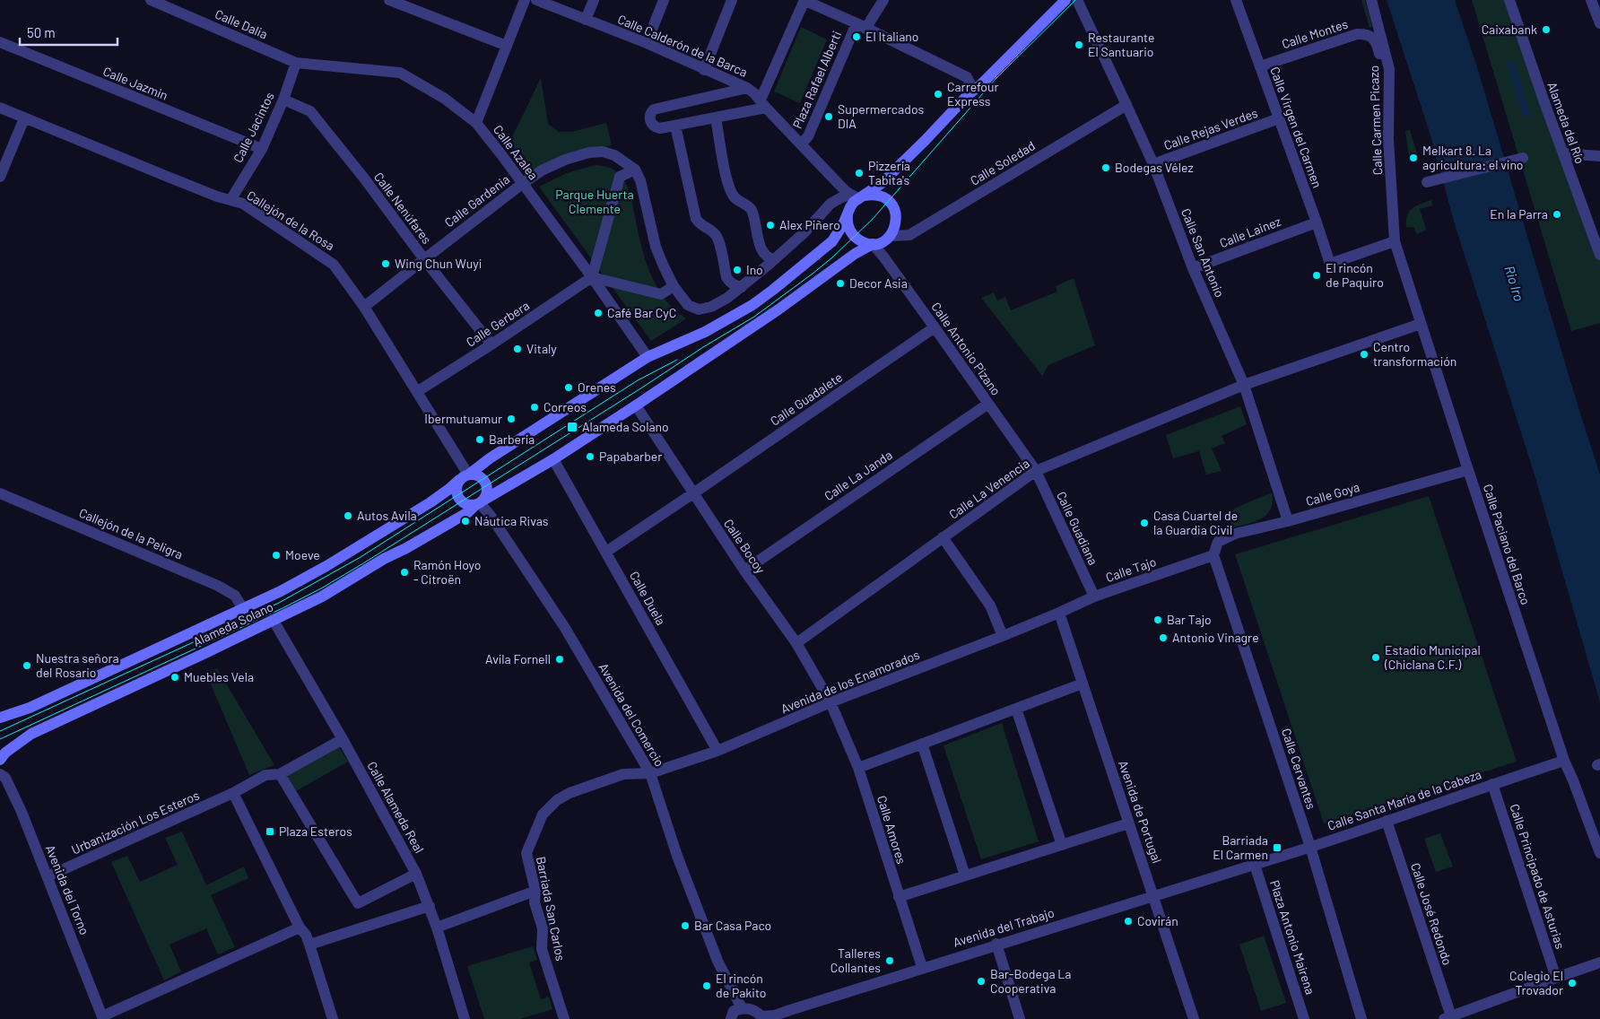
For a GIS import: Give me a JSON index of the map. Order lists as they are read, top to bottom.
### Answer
{
  "streets": {
    "main road": ["Alameda Solano"],
    "street": [
      "Calle Dalia",
      "Calle Montes",
      "Calle Calderón de la Barca",
      "Plaza Rafael Alberti",
      "Calle Jazmin",
      "Calle Carmen Picazo",
      "Alameda del Río",
      "Calle Jacintos",
      "Calle Virgen del Carmen",
      "Calle Rejas Verdes",
      "Calle Azalea",
      "Calle Soledad",
      "Calle Gardenia",
      "Calle Nenúfares",
      "Callejón de la Rosa",
      "Calle Lainez",
      "Calle San Antonio",
      "Calle Gerbera",
      "Calle Antonio Pizano",
      "Calle Guadalete",
      "Calle La Janda",
      "Calle La Venencia",
      "Calle Goya",
      "Calle Guadiana",
      "Callejón de la Peligra",
      "Calle Paciano del Barco",
      "Calle Bocoy",
      "Calle Tajo",
      "Calle Duela",
      "Avenida de los Enamorados",
      "Avenida del Comercio",
      "Calle Cervantes",
      "Calle Santa María de la Cabeza",
      "Calle Alameda Real",
      "Avenida de Portugal",
      "Urbanización Los Esteros",
      "Calle Amores",
      "Calle Principado de Asturias",
      "Avenida del Torno",
      "Barriada San Carlos",
      "Calle José Redondo",
      "Avenida del Trabajo",
      "Plaza Antonio Mairena"
    ]
  },
  "crossings": [
    ["Calle Dalia", "Calle Jacintos"],
    ["Calle Dalia", "Calle Azalea"],
    ["Calle Montes", "Calle Carmen Picazo"],
    ["Calle Montes", "Calle Virgen del Carmen"],
    ["Calle Calderón de la Barca", "Plaza Rafael Alberti"],
    ["Calle Calderón de la Barca", "Calle Soledad"],
    ["Calle Calderón de la Barca", "Calle Antonio Pizano"],
    ["Calle Calderón de la Barca", "Alameda Solano"],
    ["Calle Jazmin", "Calle Jacintos"],
    ["Calle Carmen Picazo", "Calle Virgen del Carmen"],
    ["Calle Carmen Picazo", "Calle Paciano del Barco"],
    ["Calle Jacintos", "Calle Azalea"],
    ["Calle Jacintos", "Calle Nenúfares"],
    ["Calle Jacintos", "Callejón de la Rosa"],
    ["Calle Virgen del Carmen", "Calle Rejas Verdes"],
    ["Calle Virgen del Carmen", "Calle Lainez"],
    ["Calle Virgen del Carmen", "Calle Paciano del Barco"],
    ["Calle Rejas Verdes", "Calle San Antonio"],
    ["Calle Azalea", "Calle Gardenia"],
    ["Calle Azalea", "Calle Gerbera"],
    ["Calle Azalea", "Alameda Solano"],
    ["Calle Soledad", "Calle San Antonio"],
    ["Calle Soledad", "Calle Antonio Pizano"],
    ["Calle Soledad", "Alameda Solano"],
    ["Calle Gardenia", "Calle Nenúfares"],
    ["Calle Gardenia", "Callejón de la Rosa"],
    ["Calle Nenúfares", "Calle Gerbera"],
    ["Callejón de la Rosa", "Calle Gerbera"],
    ["Callejón de la Rosa", "Alameda Solano"],
    ["Callejón de la Rosa", "Avenida del Comercio"],
    ["Calle Lainez", "Calle San Antonio"],
    ["Calle San Antonio", "Calle La Venencia"],
    ["Calle San Antonio", "Calle Goya"],
    ["Calle Antonio Pizano", "Calle Guadalete"],
    ["Calle Antonio Pizano", "Calle La Janda"],
    ["Calle Antonio Pizano", "Calle La Venencia"],
    ["Calle Antonio Pizano", "Calle Guadiana"],
    ["Calle Antonio Pizano", "Alameda Solano"],
    ["Calle Guadalete", "Calle Bocoy"],
    ["Calle Guadalete", "Calle Duela"],
    ["Calle La Janda", "Calle Bocoy"],
    ["Calle La Venencia", "Calle Guadiana"],
    ["Calle La Venencia", "Calle Paciano del Barco"],
    ["Calle La Venencia", "Calle Bocoy"],
    ["Calle Goya", "Calle Paciano del Barco"],
    ["Calle Goya", "Calle Tajo"],
    ["Calle Goya", "Calle Cervantes"],
    ["Calle Guadiana", "Calle Tajo"],
    ["Callejón de la Peligra", "Alameda Solano"],
    ["Calle Paciano del Barco", "Calle Santa María de la Cabeza"],
    ["Calle Bocoy", "Alameda Solano"],
    ["Calle Bocoy", "Avenida de los Enamorados"],
    ["Calle Bocoy", "Calle Amores"],
    ["Calle Tajo", "Avenida de los Enamorados"],
    ["Calle Tajo", "Calle Cervantes"],
    ["Calle Tajo", "Avenida de Portugal"],
    ["Calle Duela", "Alameda Solano"],
    ["Calle Duela", "Avenida de los Enamorados"],
    ["Alameda Solano", "Avenida del Comercio"],
    ["Alameda Solano", "Calle Alameda Real"],
    ["Avenida de los Enamorados", "Avenida del Comercio"],
    ["Avenida de los Enamorados", "Avenida de Portugal"],
    ["Avenida de los Enamorados", "Calle Amores"],
    ["Avenida de los Enamorados", "Barriada San Carlos"],
    ["Avenida del Comercio", "Barriada San Carlos"],
    ["Calle Cervantes", "Calle Santa María de la Cabeza"],
    ["Calle Santa María de la Cabeza", "Calle Principado de Asturias"],
    ["Calle Santa María de la Cabeza", "Calle José Redondo"],
    ["Calle Santa María de la Cabeza", "Avenida del Trabajo"],
    ["Calle Santa María de la Cabeza", "Plaza Antonio Mairena"],
    ["Calle Alameda Real", "Urbanización Los Esteros"],
    ["Avenida de Portugal", "Avenida del Trabajo"],
    ["Urbanización Los Esteros", "Avenida del Torno"],
    ["Calle Amores", "Avenida del Trabajo"],
    ["Avenida del Trabajo", "Plaza Antonio Mairena"]
  ],
  "water": ["Rio Iro"],
  "parks": ["Parque Huerta Clemente"],
  "places": {
    "other": [
      "Caixabank",
      "El Italiano",
      "Restaurante El Santuario",
      "Carrefour Express",
      "Supermercados DIA",
      "Melkart 8. La agricultura: el vino",
      "Bodegas Vélez",
      "Pizzería Tabita's",
      "En la Parra",
      "Alex Piñero",
      "Wing Chun Wuyi",
      "Ino",
      "El rincón de Paquiro",
      "Decor Asia",
      "Café Bar CyC",
      "Vitaly",
      "Centro transformación",
      "Orenes",
      "Correos",
      "Ibermutuamur",
      "Barbería",
      "Papabarber",
      "Autos Avila",
      "Náutica Rivas",
      "Casa Cuartel de la Guardia Civil",
      "Moeve",
      "Ramón Hoyo - Citroën",
      "Bar Tajo",
      "Antonio Vinagre",
      "Estadio Municipal (Chiclana C.F.)",
      "Avila Fornell",
      "Nuestra señora del Rosario",
      "Muebles Vela",
      "Covirán",
      "Bar Casa Paco",
      "Talleres Collantes",
      "Bar-Bodega La Cooperativa",
      "Colegio El Trovador",
      "El rincón de Pakito"
    ],
    "transit": ["Alameda Solano", "Plaza Esteros", "Barriada El Carmen"]
  },
  "scale_bar": "50 m"
}
